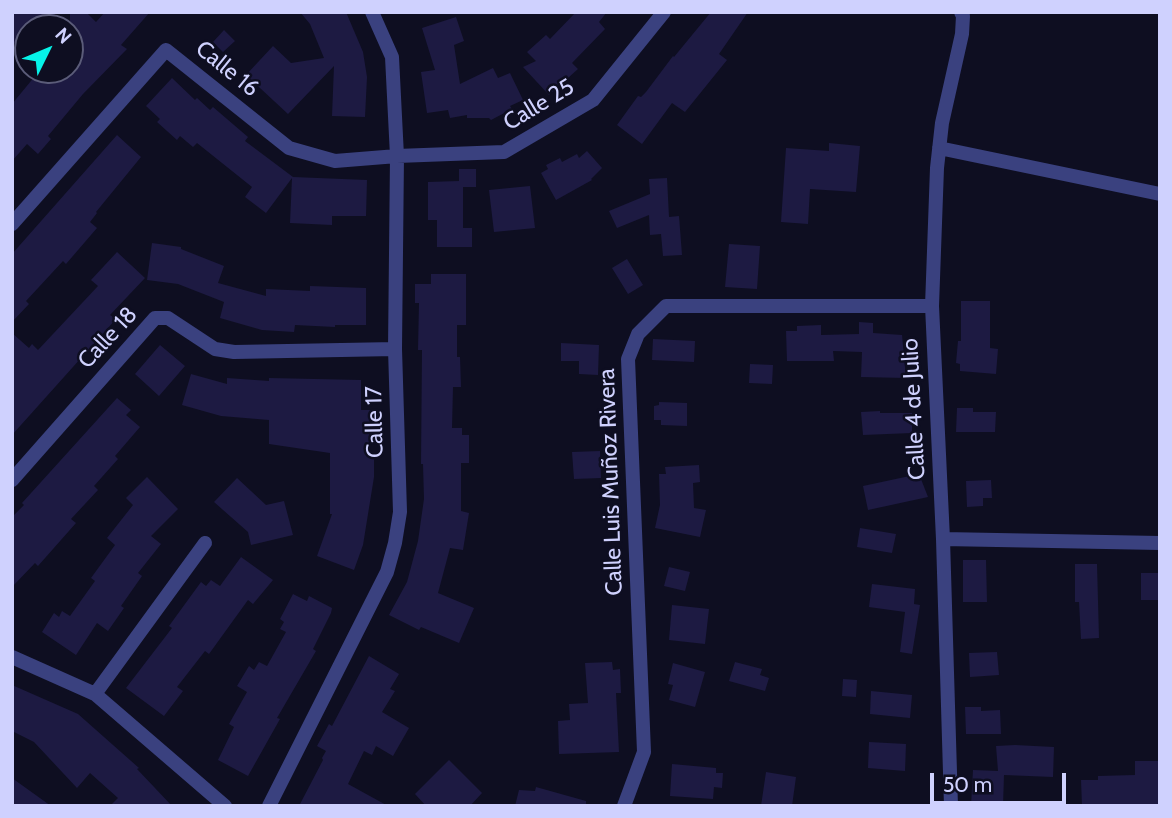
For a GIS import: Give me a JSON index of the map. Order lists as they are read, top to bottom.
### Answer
{
  "streets": {
    "street": [
      "Calle 16",
      "Calle 25",
      "Calle 18",
      "Calle 4 de Julio",
      "Calle 17",
      "Calle Luis Muñoz Rivera"
    ]
  },
  "crossings": [
    ["Calle 16", "Calle 25"],
    ["Calle 16", "Calle 17"],
    ["Calle 25", "Calle 17"],
    ["Calle 18", "Calle 17"],
    ["Calle 4 de Julio", "Calle Luis Muñoz Rivera"]
  ],
  "scale_bar": "50 m",
  "north": "top right"
}
